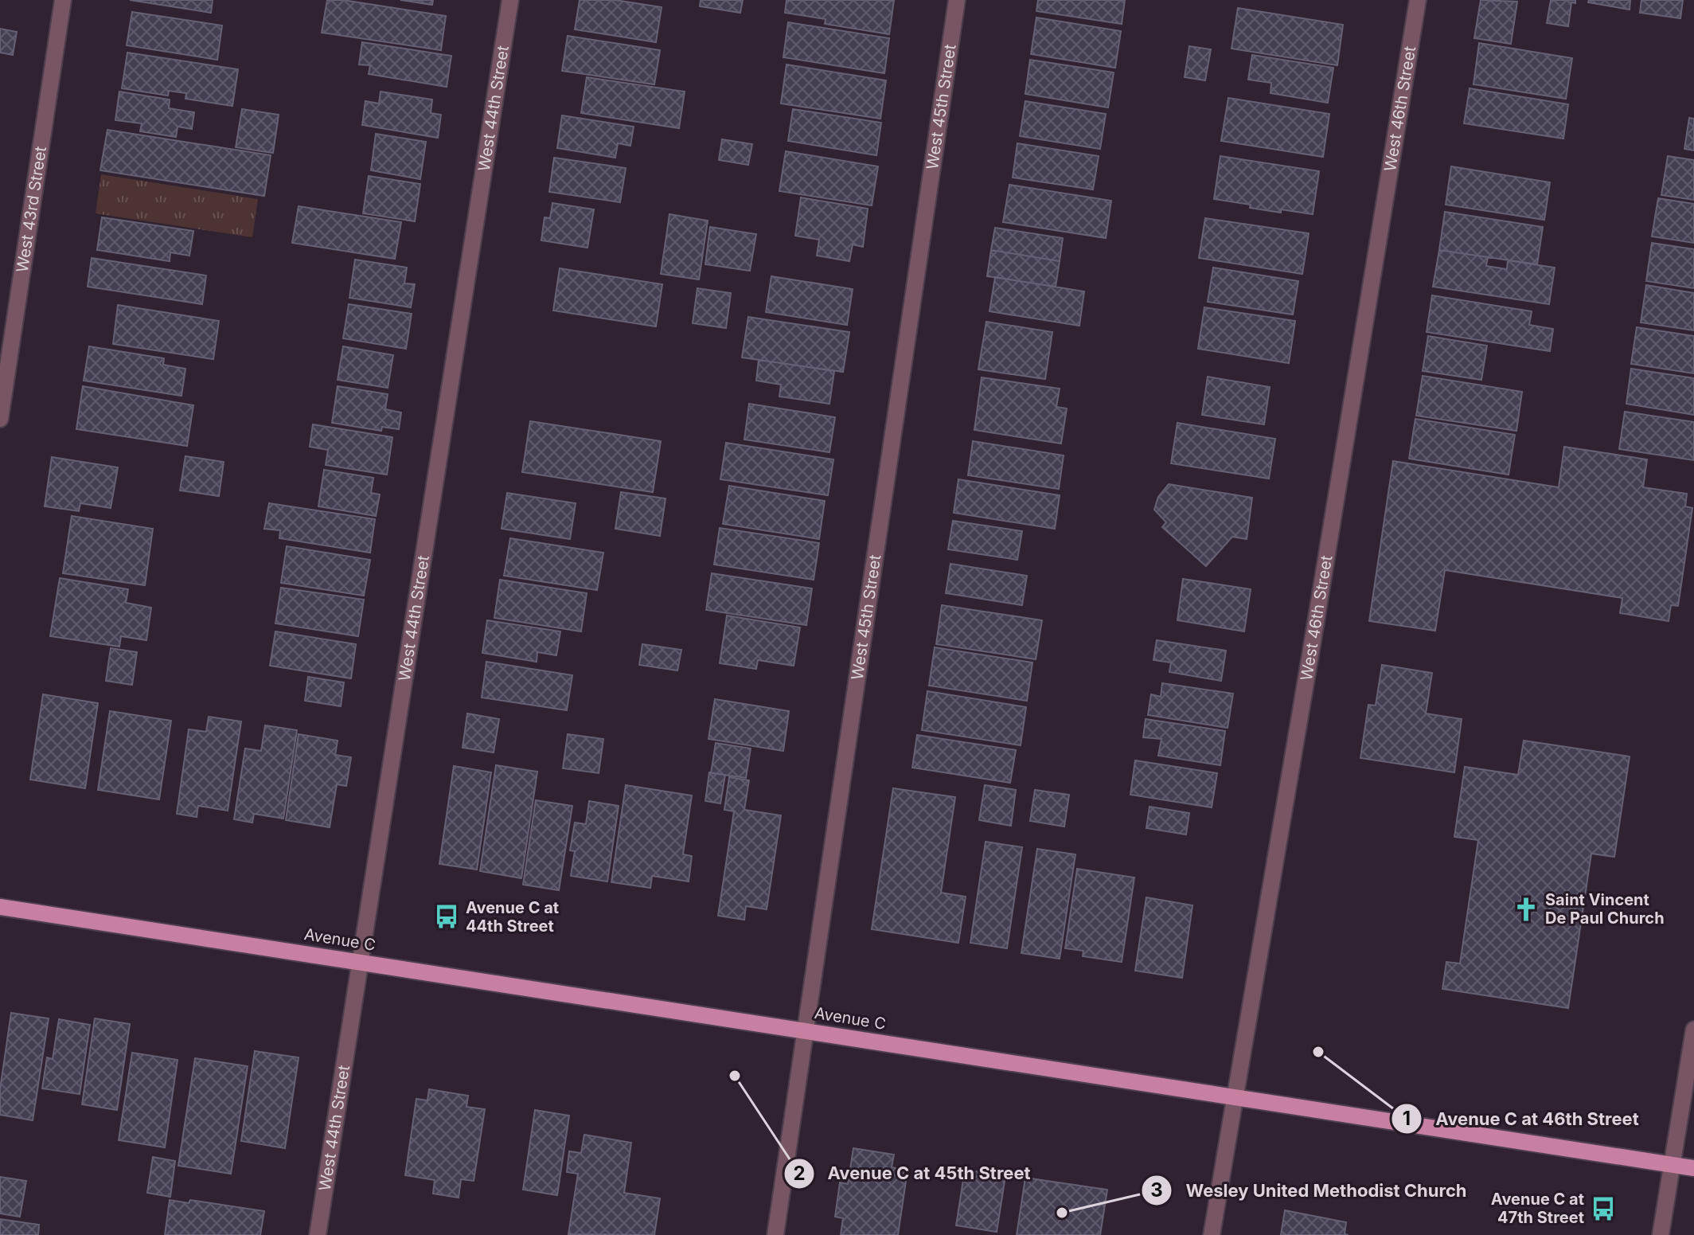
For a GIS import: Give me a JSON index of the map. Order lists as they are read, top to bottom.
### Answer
{
  "streets": {
    "main road": ["Avenue C"],
    "street": [
      "West 45th Street",
      "West 44th Street",
      "West 46th Street",
      "West 43rd Street"
    ]
  },
  "crossings": [
    ["West 45th Street", "Avenue C"],
    ["West 44th Street", "Avenue C"],
    ["West 46th Street", "Avenue C"]
  ],
  "places": {
    "church": ["Saint Vincent De Paul Church"],
    "bus stop": ["Avenue C at 44th Street", "Avenue C at 47th Street"],
    "other": ["Avenue C at 46th Street", "Avenue C at 45th Street", "Wesley United Methodist Church"]
  }
}
